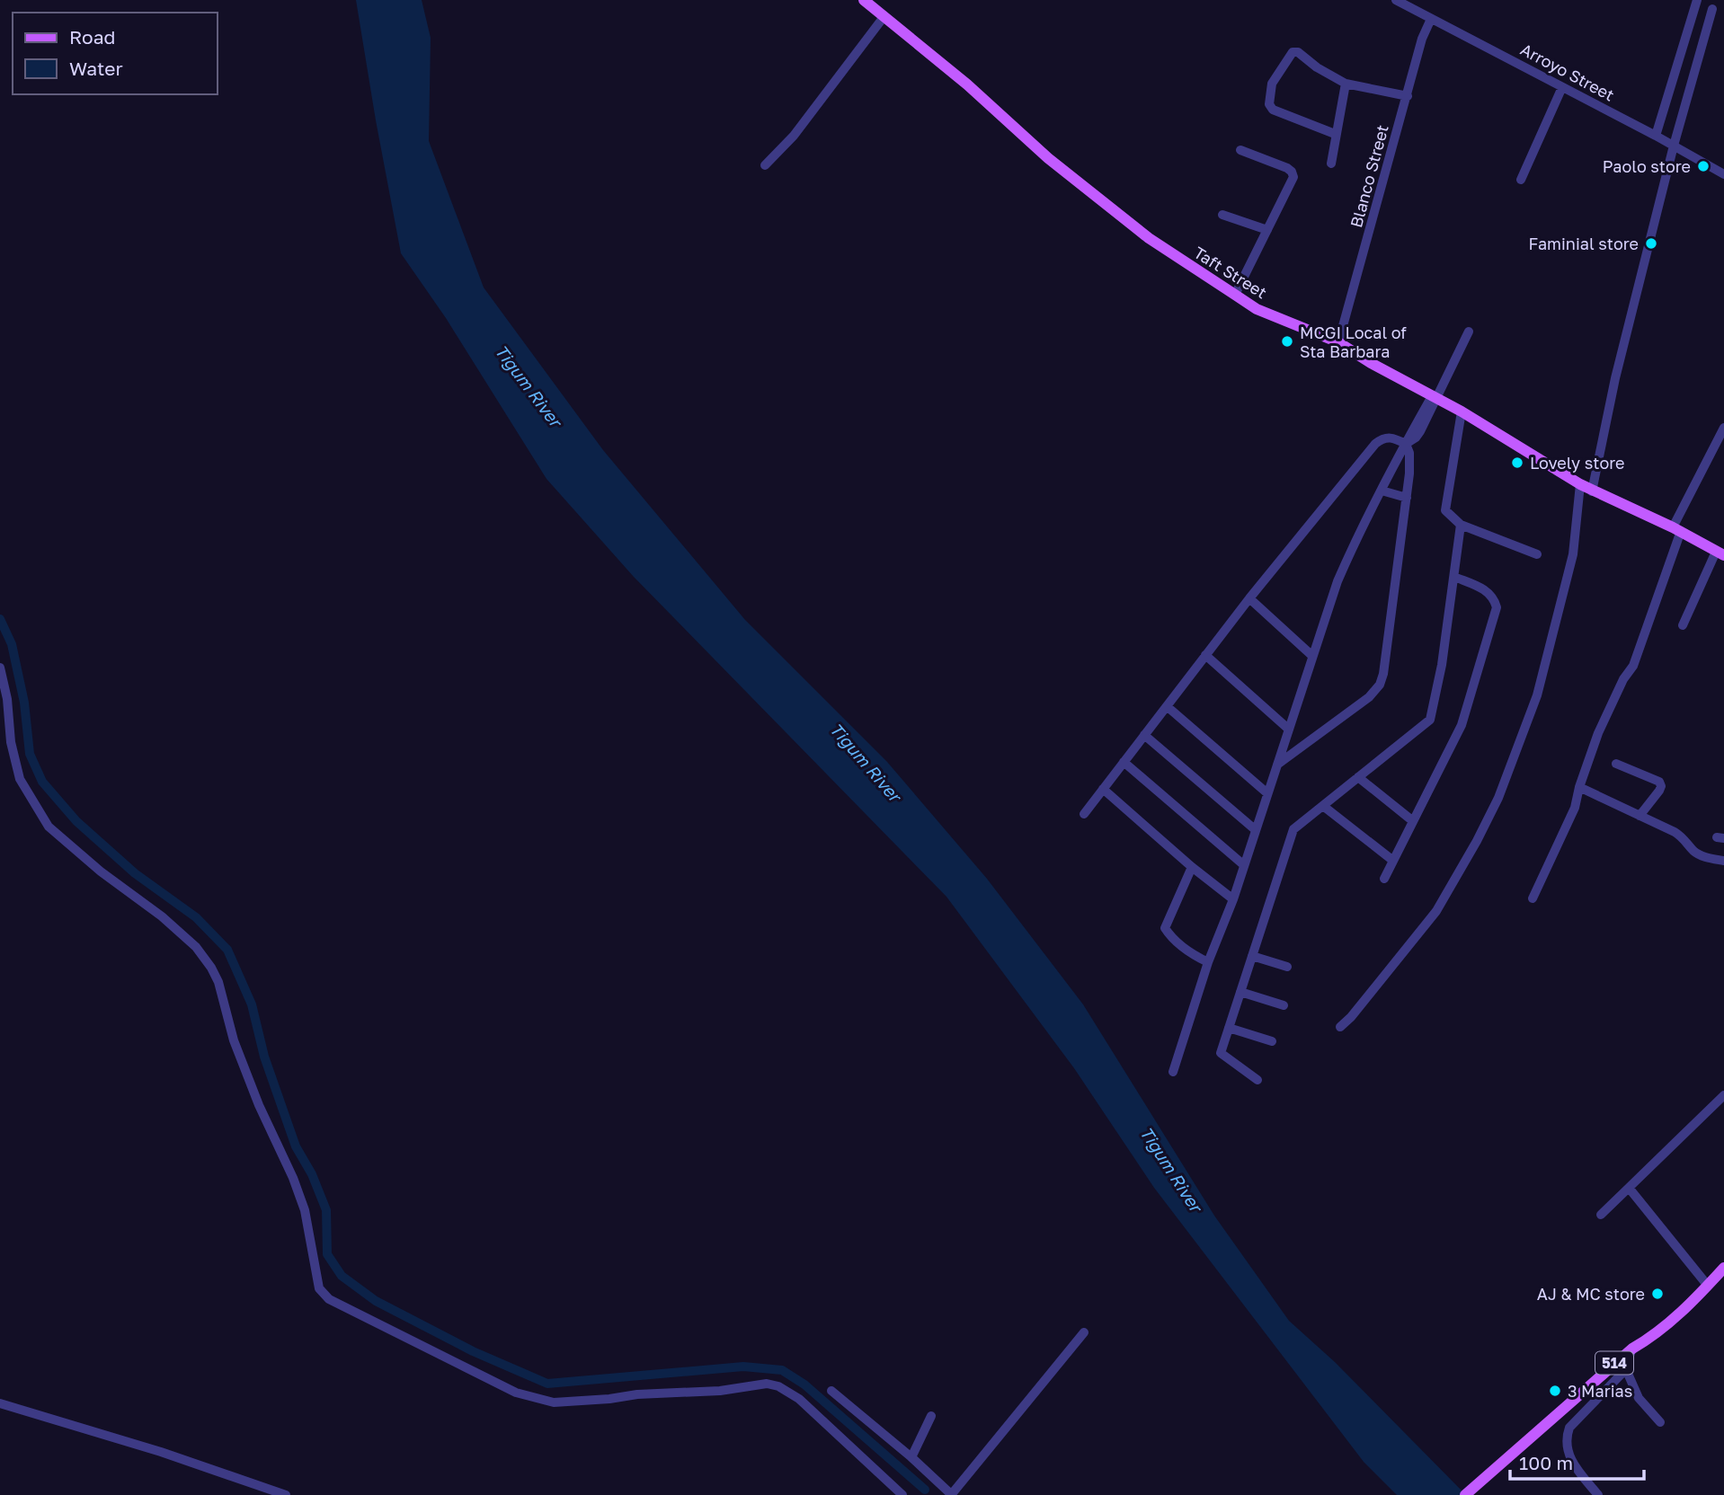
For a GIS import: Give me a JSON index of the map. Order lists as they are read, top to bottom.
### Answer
{
  "streets": {
    "main road": ["Taft Street", "514"],
    "street": ["Arroyo Street", "Blanco Street"]
  },
  "crossings": [
    ["Arroyo Street", "Blanco Street"],
    ["Blanco Street", "Taft Street"]
  ],
  "water": ["Tigum River"],
  "places": [
    "Paolo store",
    "Faminial store",
    "MCGI Local of Sta Barbara",
    "Lovely store",
    "AJ & MC store",
    "3 Marias"
  ],
  "legend": ["Road", "Water"],
  "scale_bar": "100 m"
}
